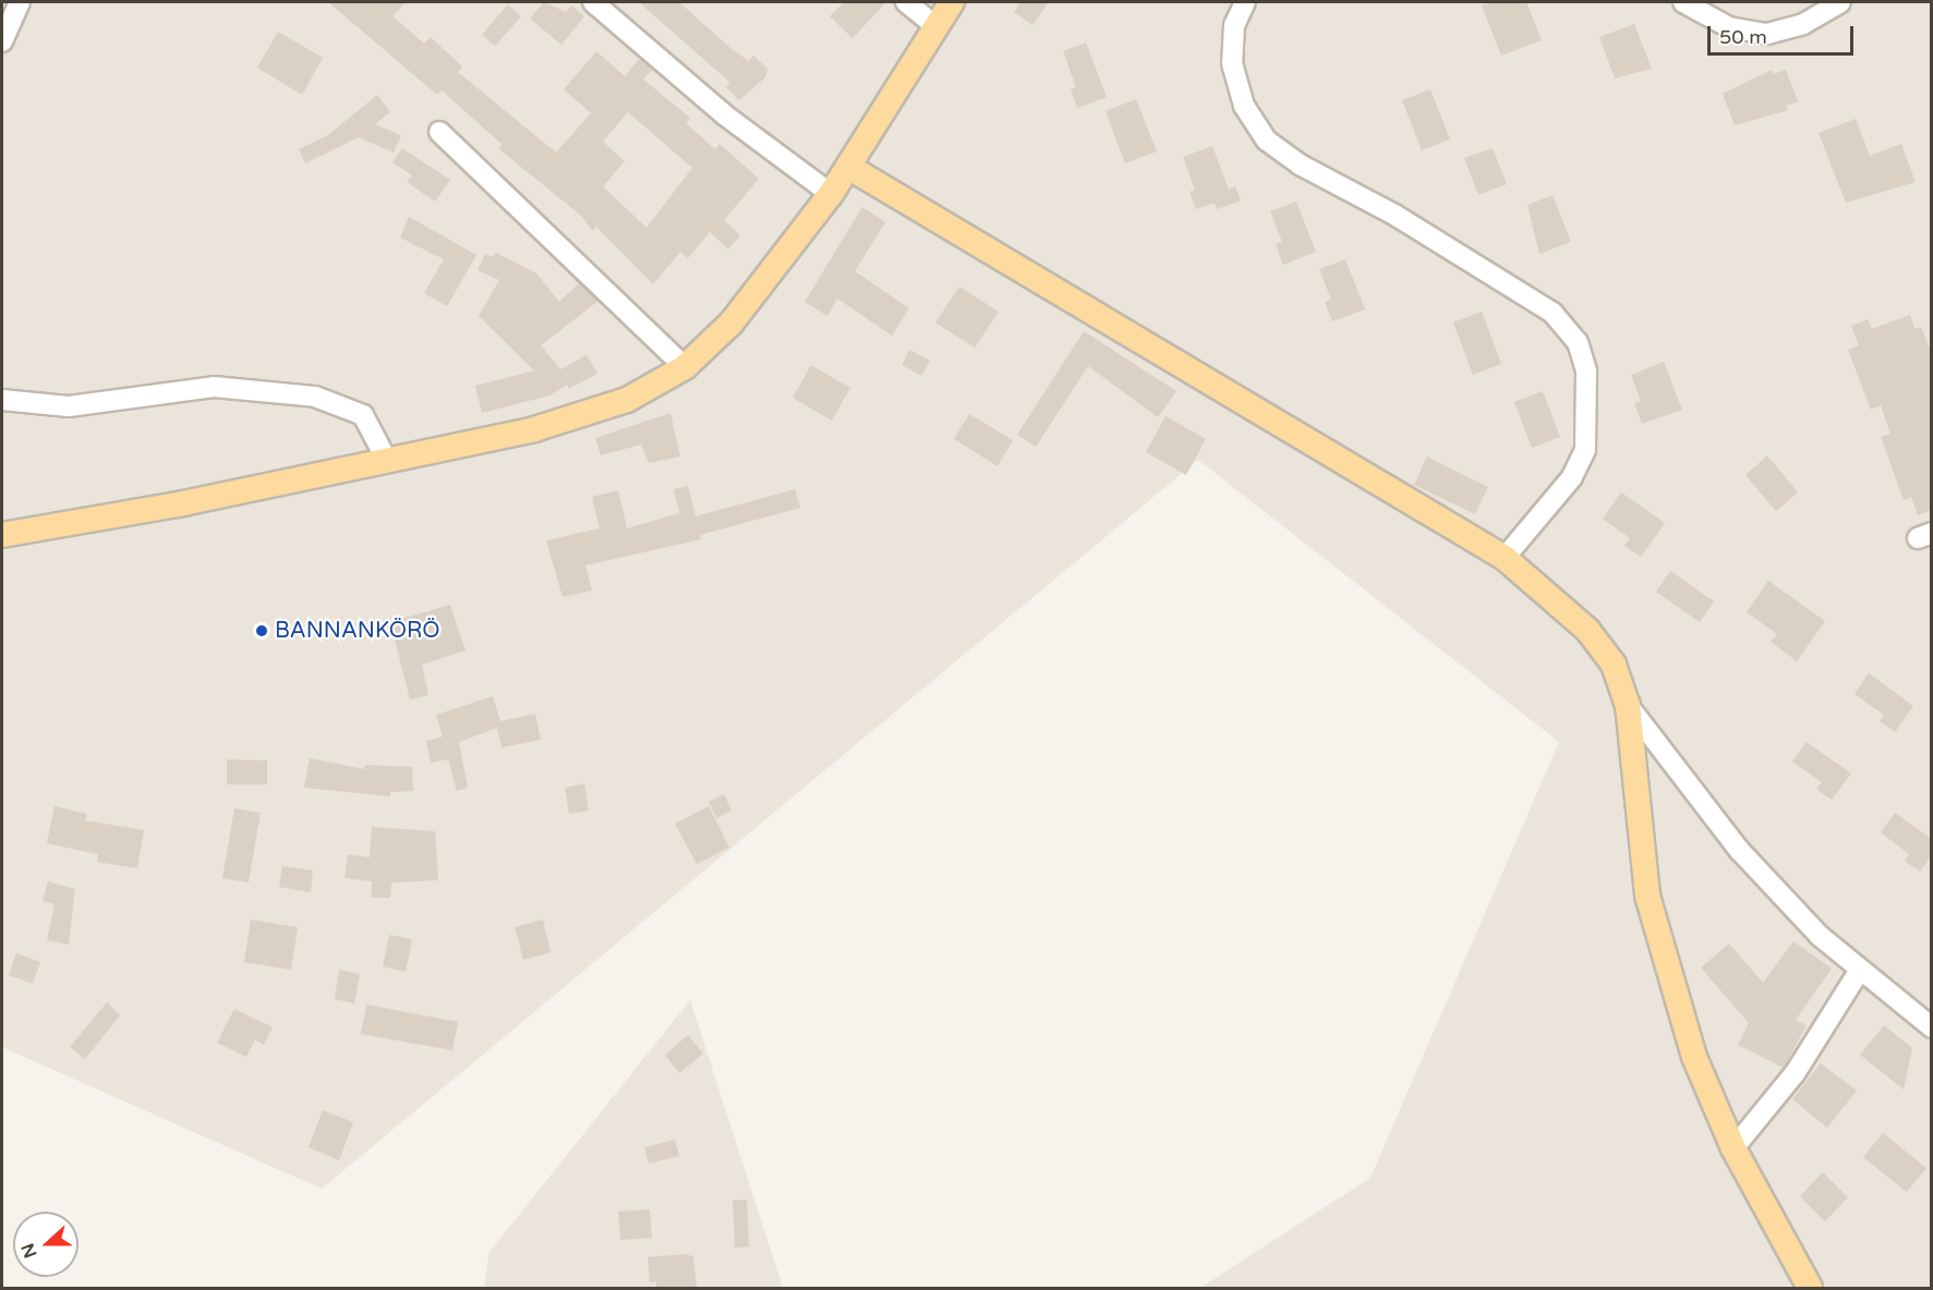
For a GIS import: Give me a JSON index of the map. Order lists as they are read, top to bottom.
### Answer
{
  "places": ["BANNANKÖRÖ"],
  "scale_bar": "50 m",
  "north": "left"
}
